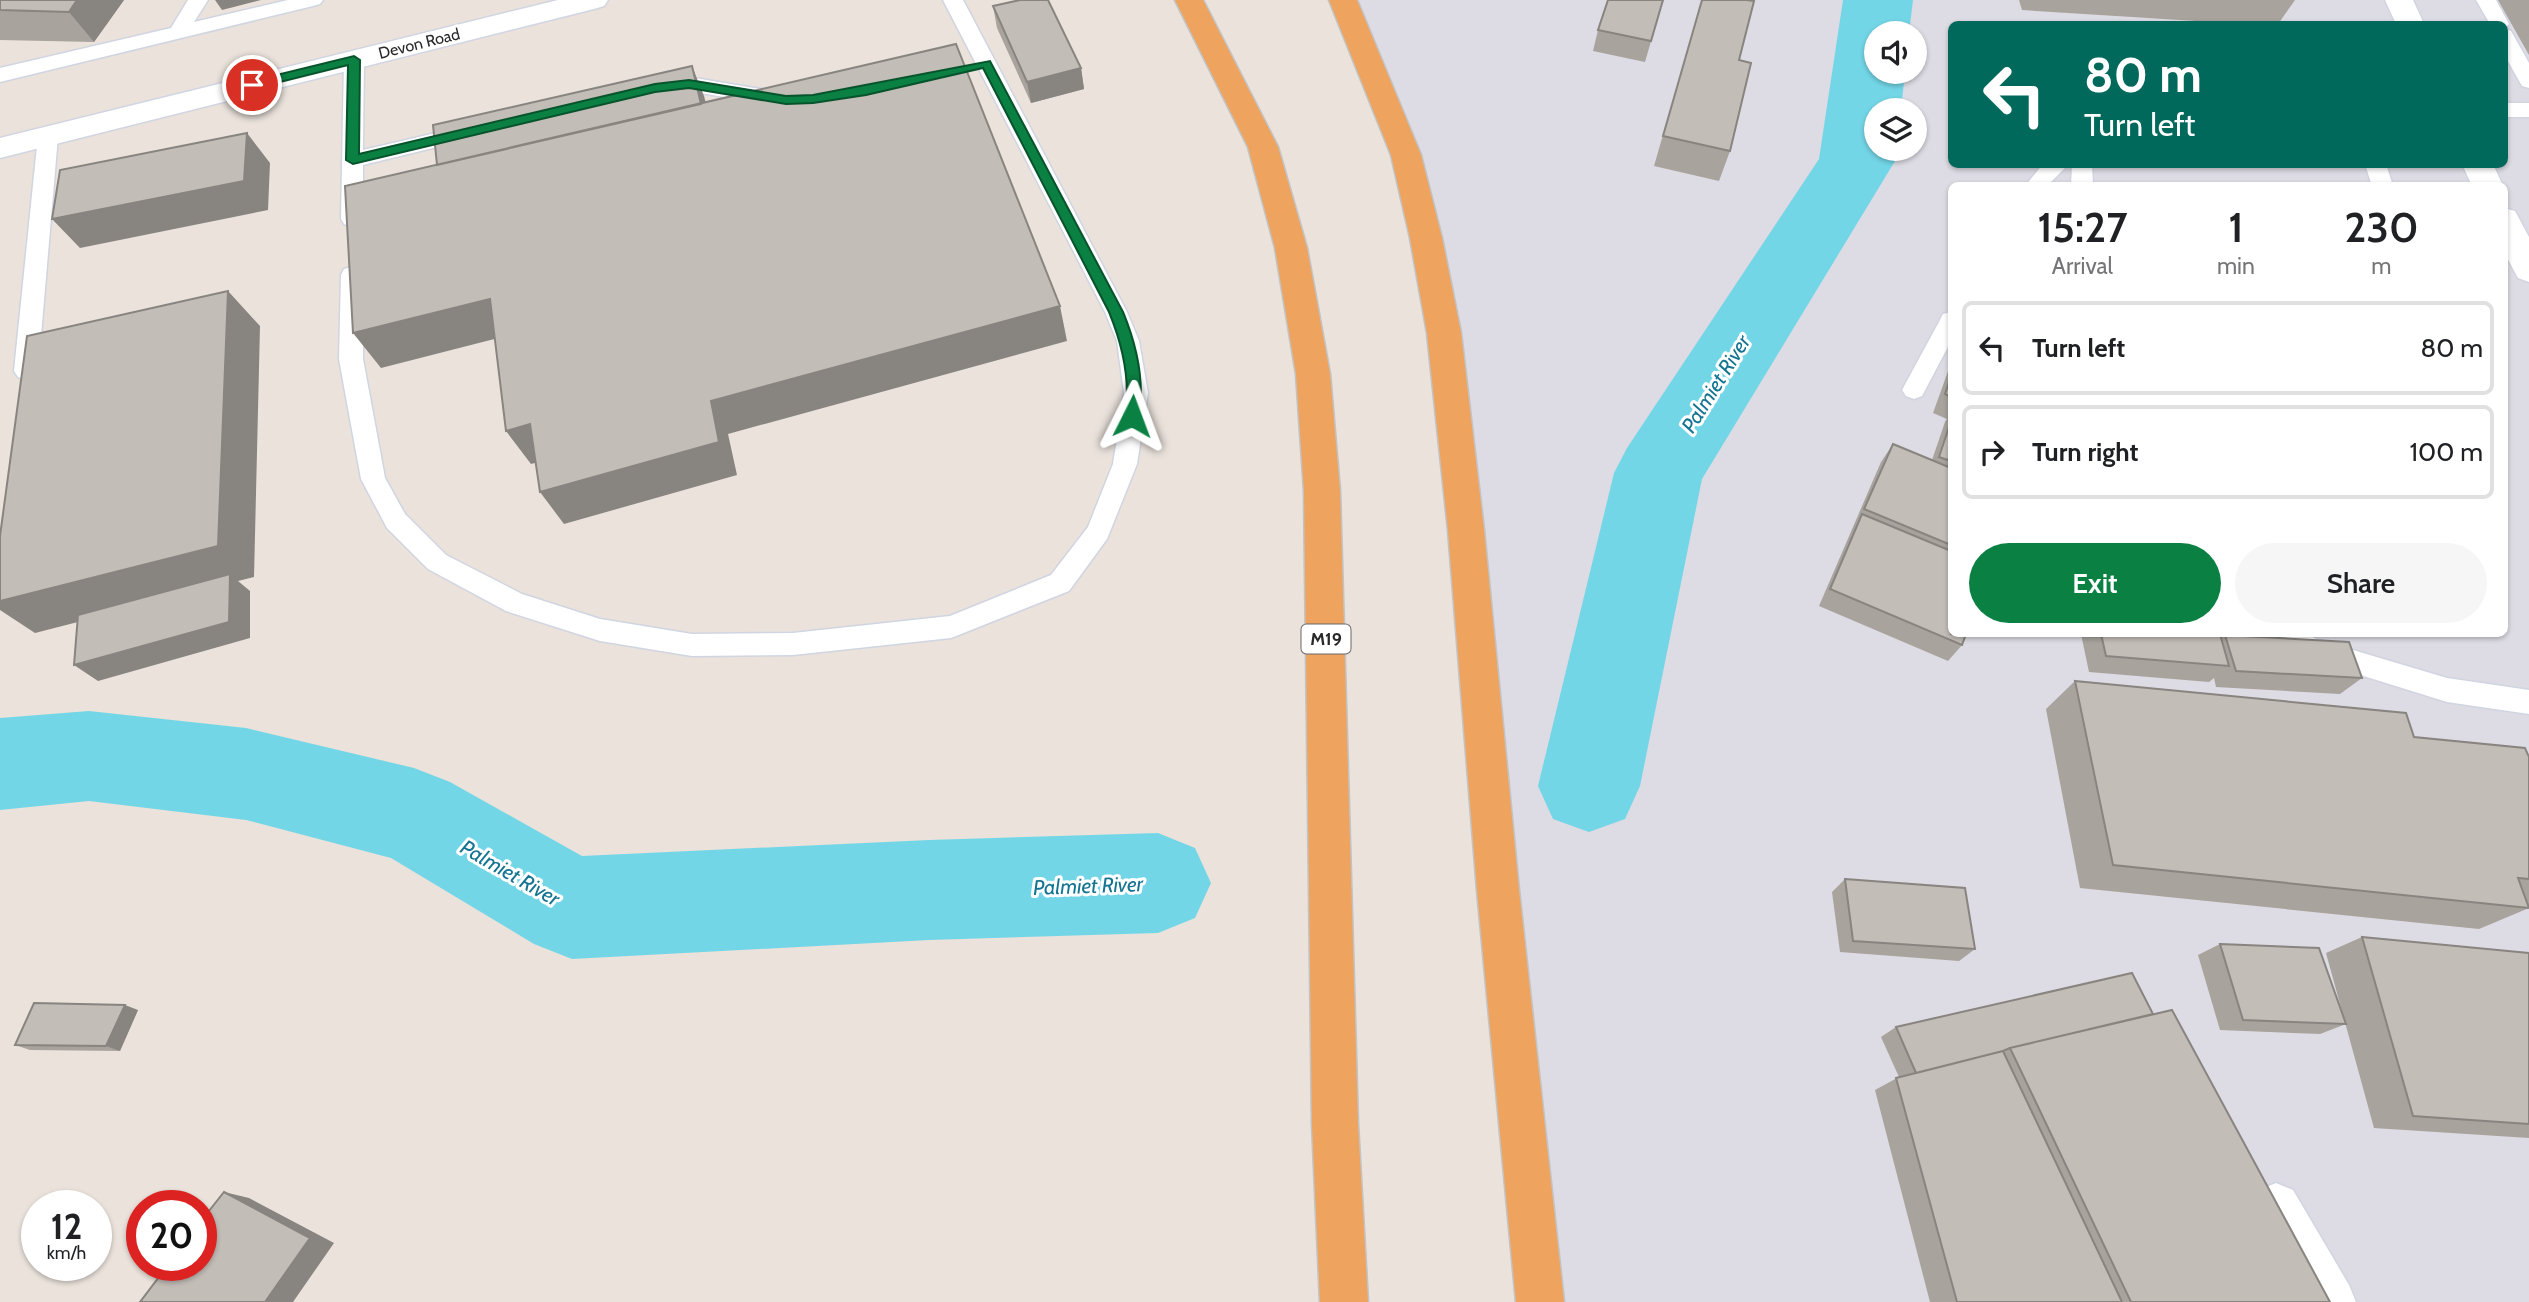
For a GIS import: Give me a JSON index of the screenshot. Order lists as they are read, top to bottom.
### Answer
{
  "streets": {
    "highway": ["M19"],
    "street": ["Devon Road"]
  },
  "water": ["Palmiet River"],
  "page": {
    "turn": ["80 m", "Turn left"],
    "eta": [
      "15:27",
      "Arrival",
      "1",
      "min",
      "230",
      "m"
    ],
    "list": [
      {
        "name": "Turn left",
        "value": "80 m"
      },
      {
        "name": "Turn right",
        "value": "100 m"
      }
    ],
    "buttons": ["Exit", "Share"],
    "speed": "12 km/h",
    "limit": "20"
  }
}
